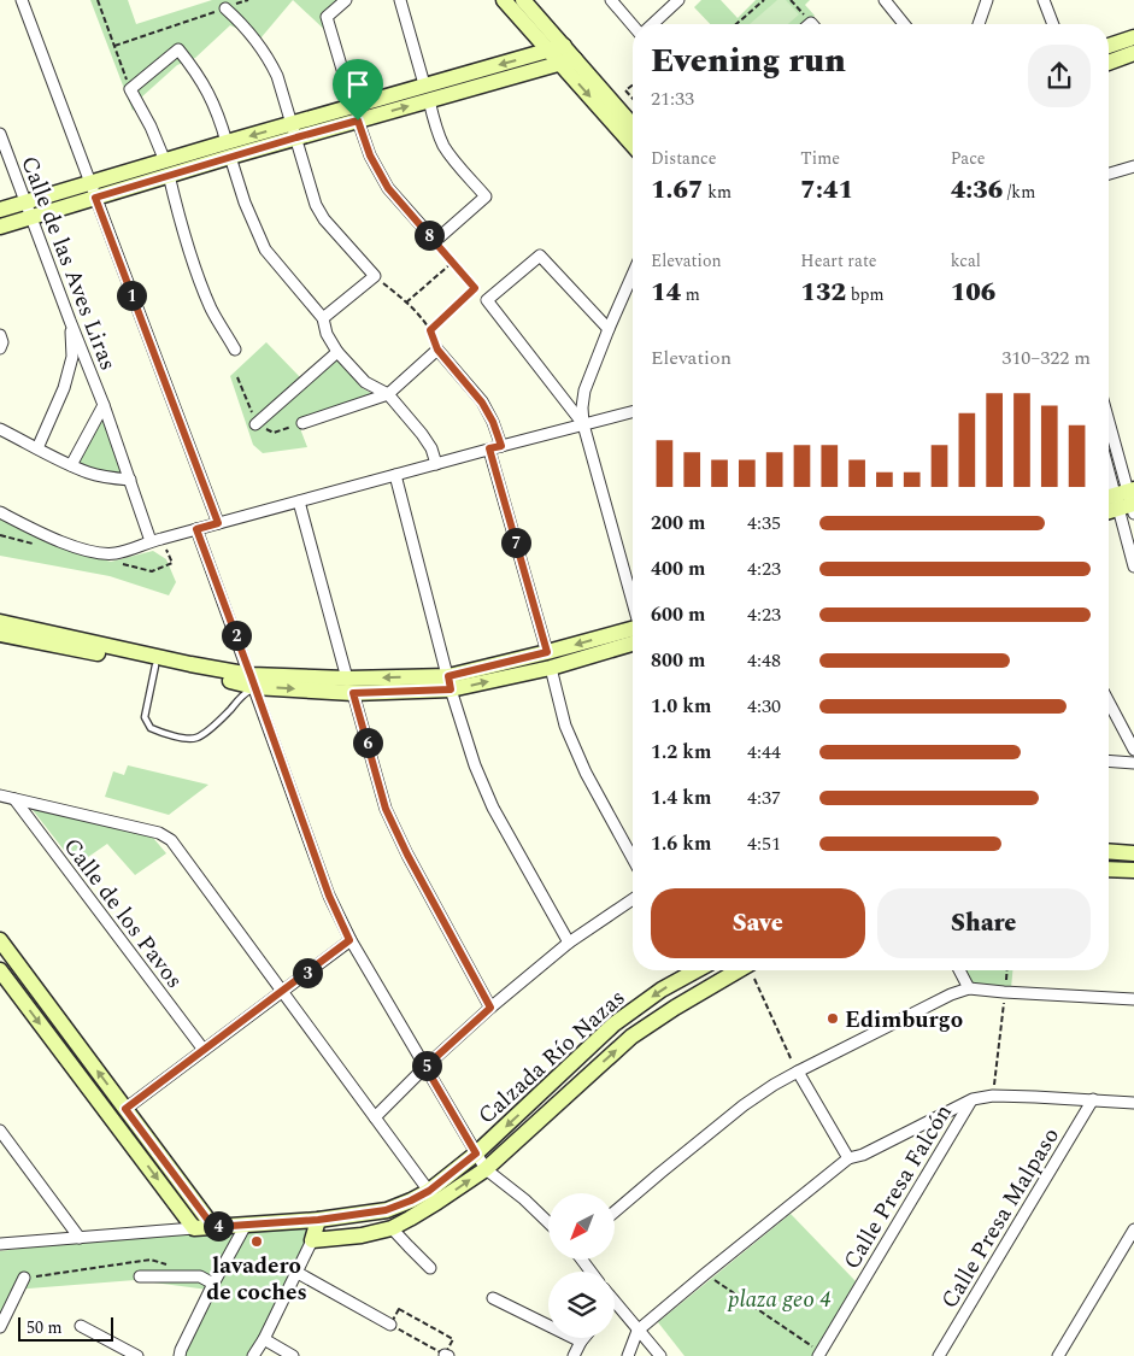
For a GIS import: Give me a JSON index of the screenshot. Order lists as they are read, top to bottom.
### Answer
{
  "streets": {
    "street": [
      "Calle de las Aves Liras",
      "Calle de los Pavos",
      "Calzada Río Nazas",
      "Calle Presa Falcón",
      "Calle Presa Malpaso"
    ]
  },
  "parks": ["plaza geo 4"],
  "places": ["Edimburgo", "lavadero de coches"],
  "scale_bar": "50 m",
  "north": "bottom left",
  "page": {
    "heading": ["Evening run", "21:33"],
    "stats": [
      ["Distance", "1.67 km"],
      ["Time", "7:41"],
      ["Pace", "4:36 /km"],
      ["Elevation", "14 m"],
      ["Heart rate", "132 bpm"],
      ["kcal", "106"]
    ],
    "pins": [
      "8",
      "1",
      "7",
      "2",
      "6",
      "3",
      "5",
      "4"
    ],
    "chart": ["Elevation", "310–322 m"],
    "list": [
      {
        "name": "200 m",
        "note": "4:35"
      },
      {
        "name": "400 m",
        "note": "4:23"
      },
      {
        "name": "600 m",
        "note": "4:23"
      },
      {
        "name": "800 m",
        "note": "4:48"
      },
      {
        "name": "1.0 km",
        "note": "4:30"
      },
      {
        "name": "1.2 km",
        "note": "4:44"
      },
      {
        "name": "1.4 km",
        "note": "4:37"
      },
      {
        "name": "1.6 km",
        "note": "4:51"
      }
    ],
    "buttons": ["Save", "Share"],
    "scale": "50 m"
  }
}
